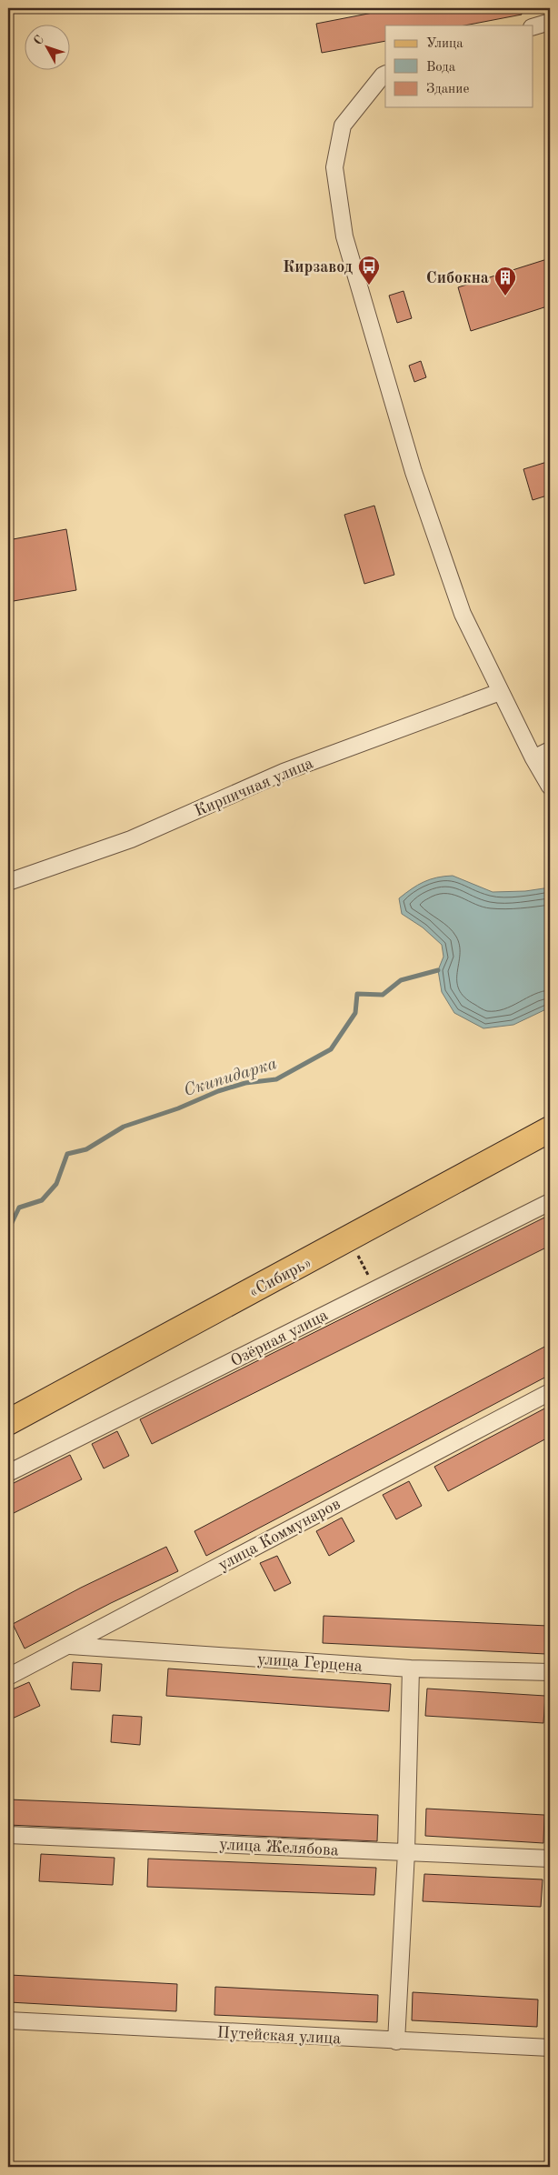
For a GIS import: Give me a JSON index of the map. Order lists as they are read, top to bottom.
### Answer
{
  "streets": {
    "main road": ["«Сибирь»"],
    "street": [
      "Кирпичная улица",
      "Озёрная улица",
      "улица Коммунаров",
      "улица Герцена",
      "улица Желябова",
      "Путейская улица"
    ]
  },
  "crossings": [
    ["улица Коммунаров", "улица Герцена"]
  ],
  "water": ["Скипидарка"],
  "places": {
    "bus stop": ["Кирзавод"],
    "building": ["Сибокна"]
  },
  "legend": ["Улица", "Вода", "Здание"],
  "north": "top left"
}
